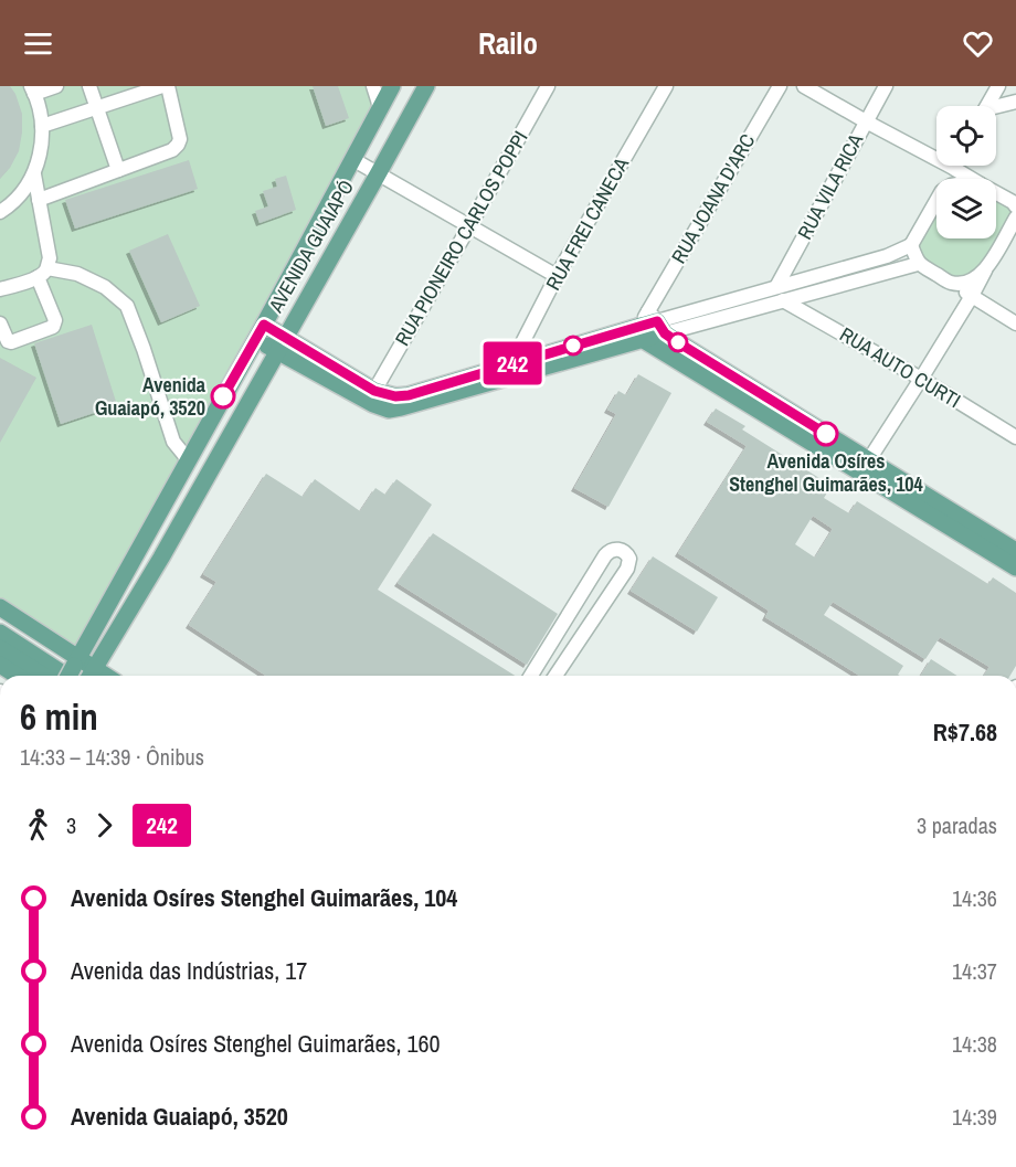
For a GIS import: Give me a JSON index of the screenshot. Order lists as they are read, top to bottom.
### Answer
{
  "streets": {
    "main road": ["AVENIDA GUAIAPÓ"],
    "street": [
      "RUA VILA RICA",
      "RUA JOANA D'ARC",
      "RUA FREI CANECA",
      "RUA PIONEIRO CARLOS POPPI",
      "RUA AUTO CURTI"
    ]
  },
  "places": ["Avenida Guaiapó, 3520", "Avenida Osíres Stenghel Guimarães, 104"],
  "lines": ["bus line 242"],
  "page": {
    "header": "Railo",
    "on_map": "242",
    "heading": ["6 min", "14:33 – 14:39 · Ônibus", "R$7.68"],
    "legs": ["3", "242", "3 paradas"],
    "list": [
      {
        "name": "Avenida Osíres Stenghel Guimarães, 104",
        "value": "14:36"
      },
      {
        "name": "Avenida das Indústrias, 17",
        "value": "14:37"
      },
      {
        "name": "Avenida Osíres Stenghel Guimarães, 160",
        "value": "14:38"
      },
      {
        "name": "Avenida Guaiapó, 3520",
        "value": "14:39"
      }
    ]
  }
}
